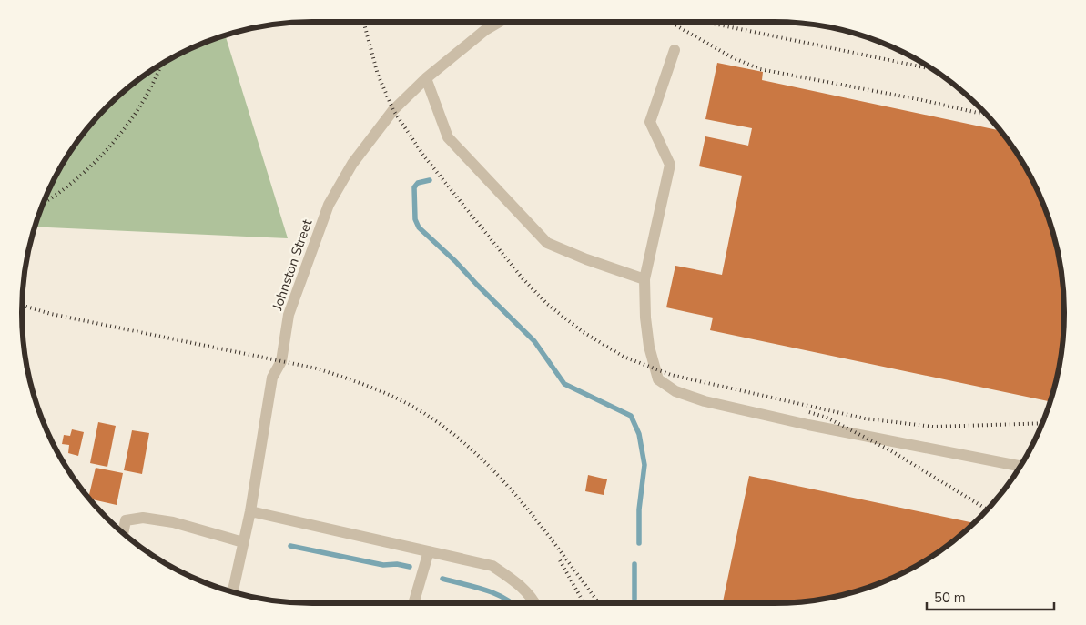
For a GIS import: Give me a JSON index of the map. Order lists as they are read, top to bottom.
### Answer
{
  "streets": {
    "street": ["Johnston Street"]
  },
  "scale_bar": "50 m"
}
